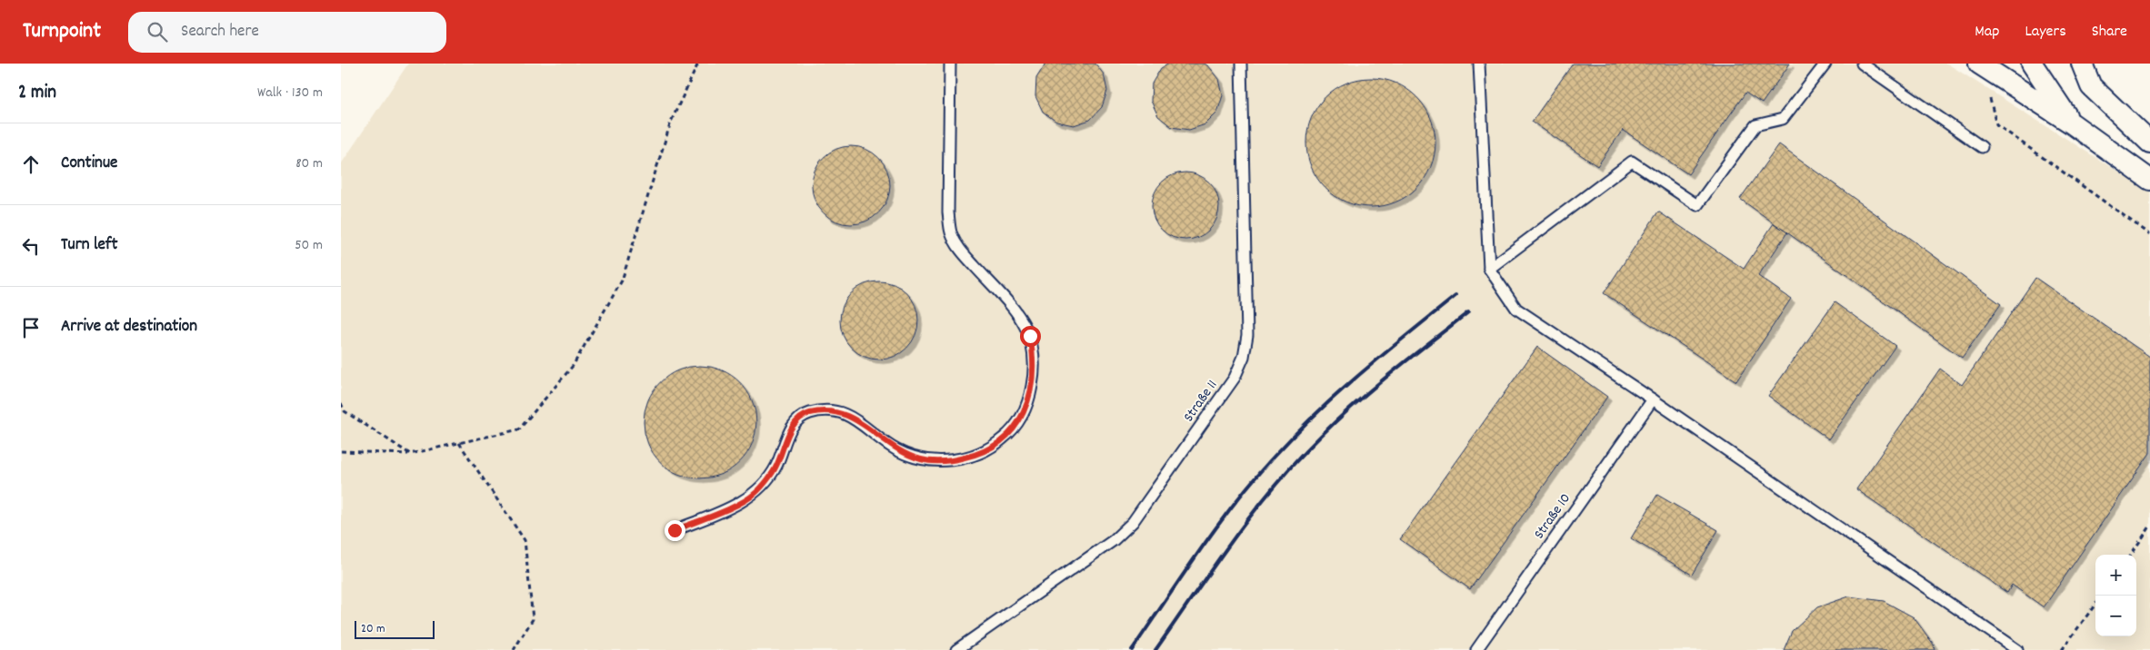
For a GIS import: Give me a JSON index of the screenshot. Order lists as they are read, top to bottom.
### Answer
{
  "streets": {
    "lane": ["Straße 11", "Straße 10"]
  },
  "scale_bar": "20 m",
  "page": {
    "header": "Turnpoint",
    "search": "Search here",
    "nav": ["Map", "Layers", "Share"],
    "heading": ["2 min", "Walk · 130 m"],
    "list": [
      ["Continue", "80 m"],
      ["Turn left", "50 m"],
      "Arrive at destination"
    ],
    "map_buttons": ["+", "−"],
    "scale": "20 m"
  }
}
